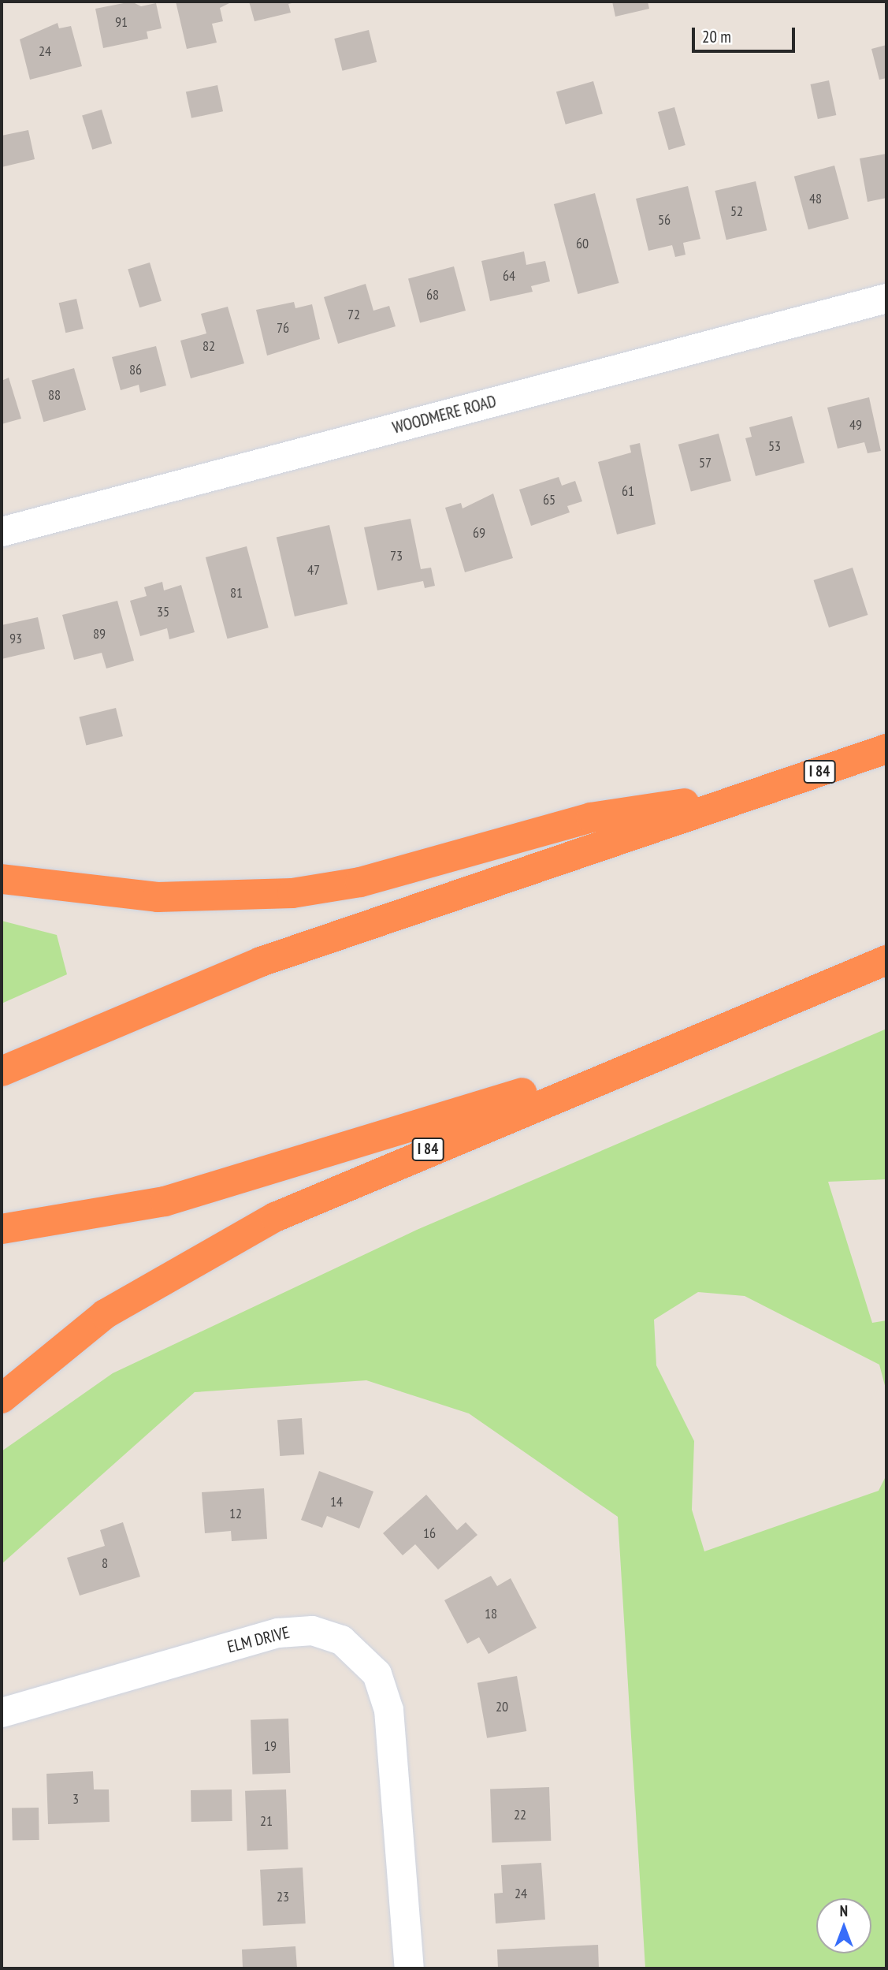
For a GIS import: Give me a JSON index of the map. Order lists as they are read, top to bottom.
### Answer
{
  "streets": {
    "highway": ["I 84"],
    "street": ["WOODMERE ROAD", "ELM DRIVE"]
  },
  "house_numbers": [
    "91",
    "24",
    "48",
    "52",
    "56",
    "60",
    "64",
    "68",
    "72",
    "76",
    "82",
    "86",
    "88",
    "49",
    "53",
    "57",
    "61",
    "65",
    "69",
    "73",
    "47",
    "81",
    "35",
    "89",
    "93",
    "14",
    "12",
    "16",
    "8",
    "18",
    "20",
    "19",
    "3",
    "22",
    "21",
    "24",
    "23"
  ],
  "scale_bar": "20 m",
  "north": "top"
}
